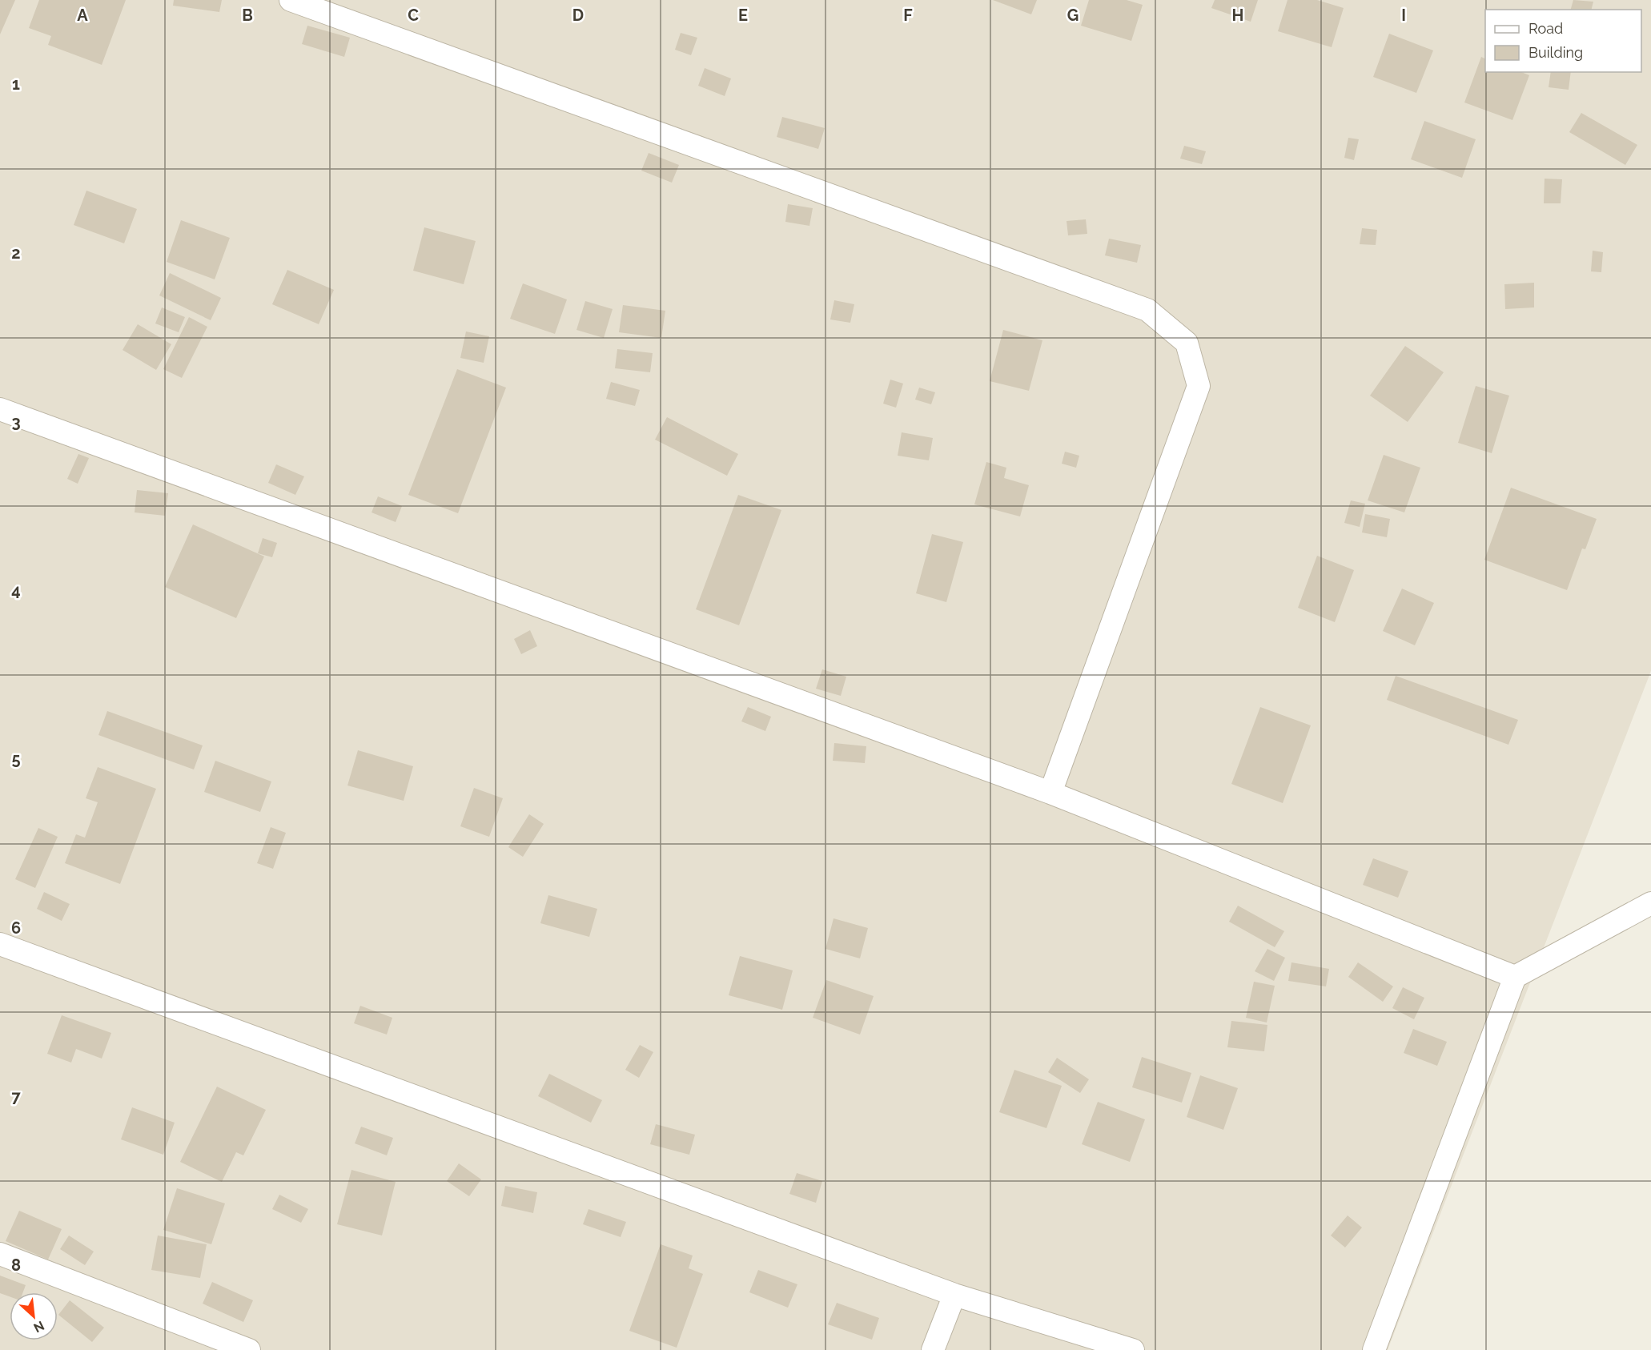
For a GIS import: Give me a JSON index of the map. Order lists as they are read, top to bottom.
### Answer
{
  "legend": ["Road", "Building"],
  "north": "bottom right",
  "grid": {
    "columns": [
      "A",
      "B",
      "C",
      "D",
      "E",
      "F",
      "G",
      "H",
      "I"
    ],
    "rows": [
      "1",
      "2",
      "3",
      "4",
      "5",
      "6",
      "7",
      "8"
    ]
  }
}
